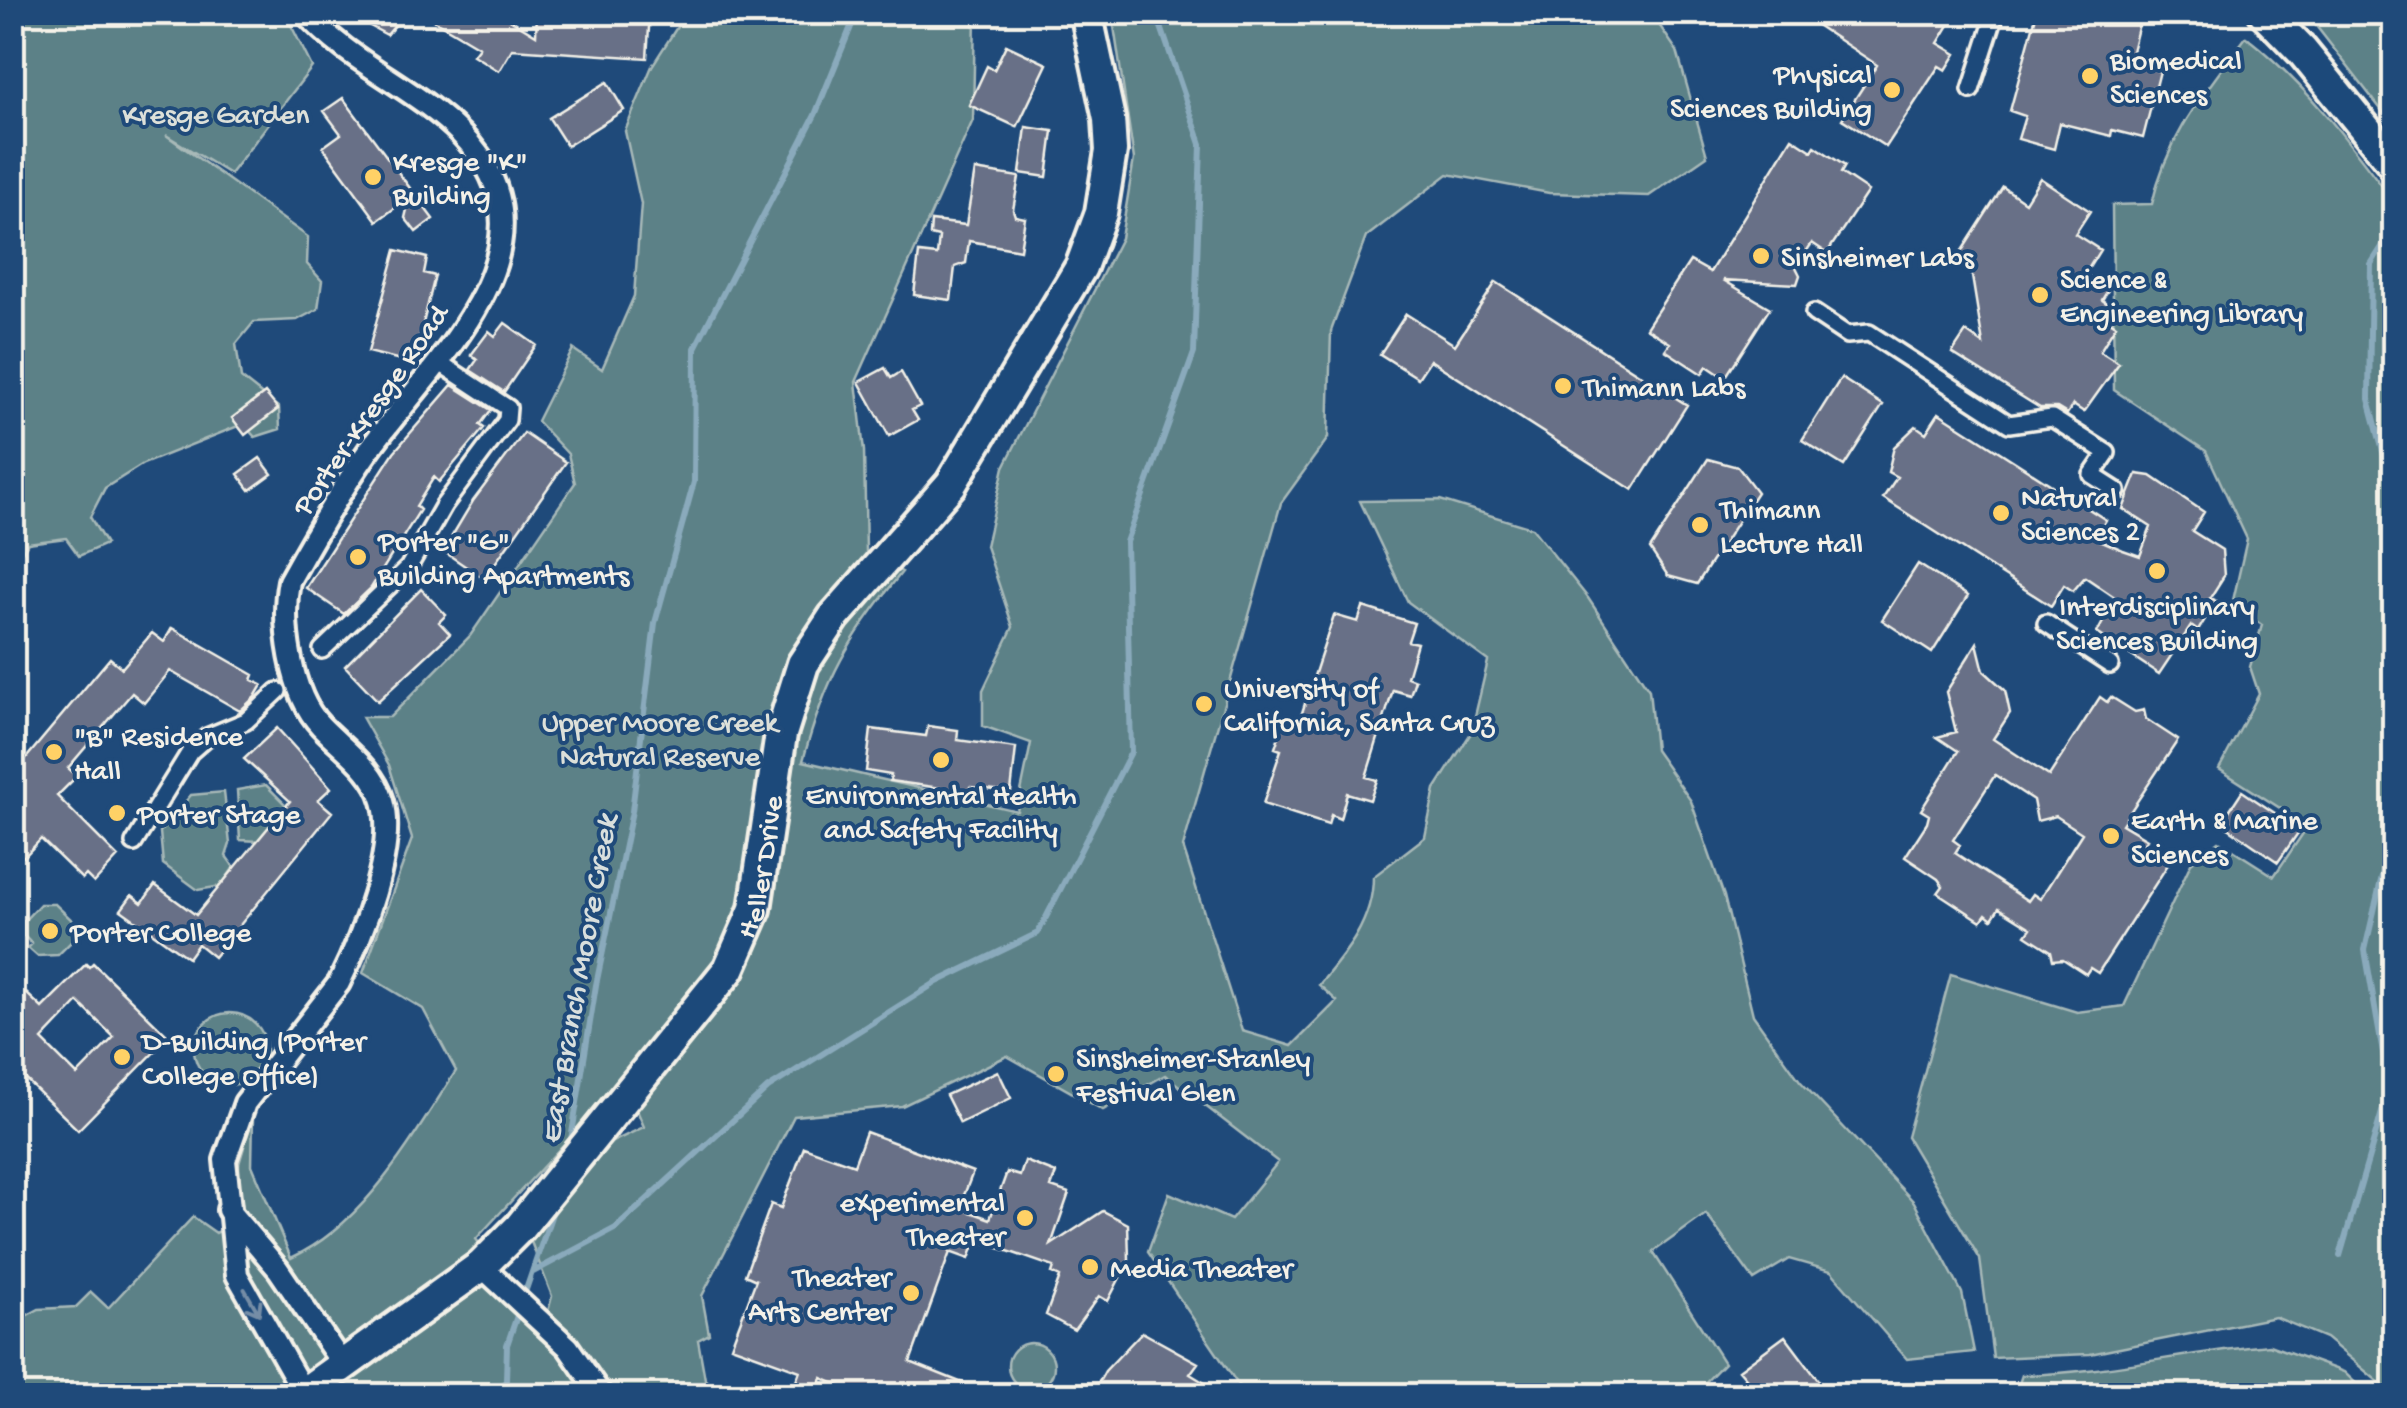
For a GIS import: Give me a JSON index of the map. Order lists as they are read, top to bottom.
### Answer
{
  "streets": {
    "main road": ["Heller Drive"],
    "street": ["Porter-Kresge Road"]
  },
  "crossings": [
    ["Porter-Kresge Road", "Heller Drive"]
  ],
  "water": ["East Branch Moore Creek"],
  "parks": ["Kresge Garden", "Upper Moore Creek Natural Reserve"],
  "places": [
    "Biomedical Sciences",
    "Physical Sciences Building",
    "Kresge \"K\" Building",
    "Sinsheimer Labs",
    "Science & Engineering Library",
    "Thimann Labs",
    "Natural Sciences 2",
    "Thimann Lecture Hall",
    "Porter \"G\" Building Apartments",
    "Interdisciplinary Sciences Building",
    "University of California, Santa Cruz",
    "\"B\" Residence Hall",
    "Environmental Health and Safety Facility",
    "Porter Stage",
    "Earth & Marine Sciences",
    "Porter College",
    "D-Building (Porter College Office)",
    "Sinsheimer-Stanley Festival Glen",
    "eXperimental Theater",
    "Media Theater",
    "Theater Arts Center"
  ]
}
